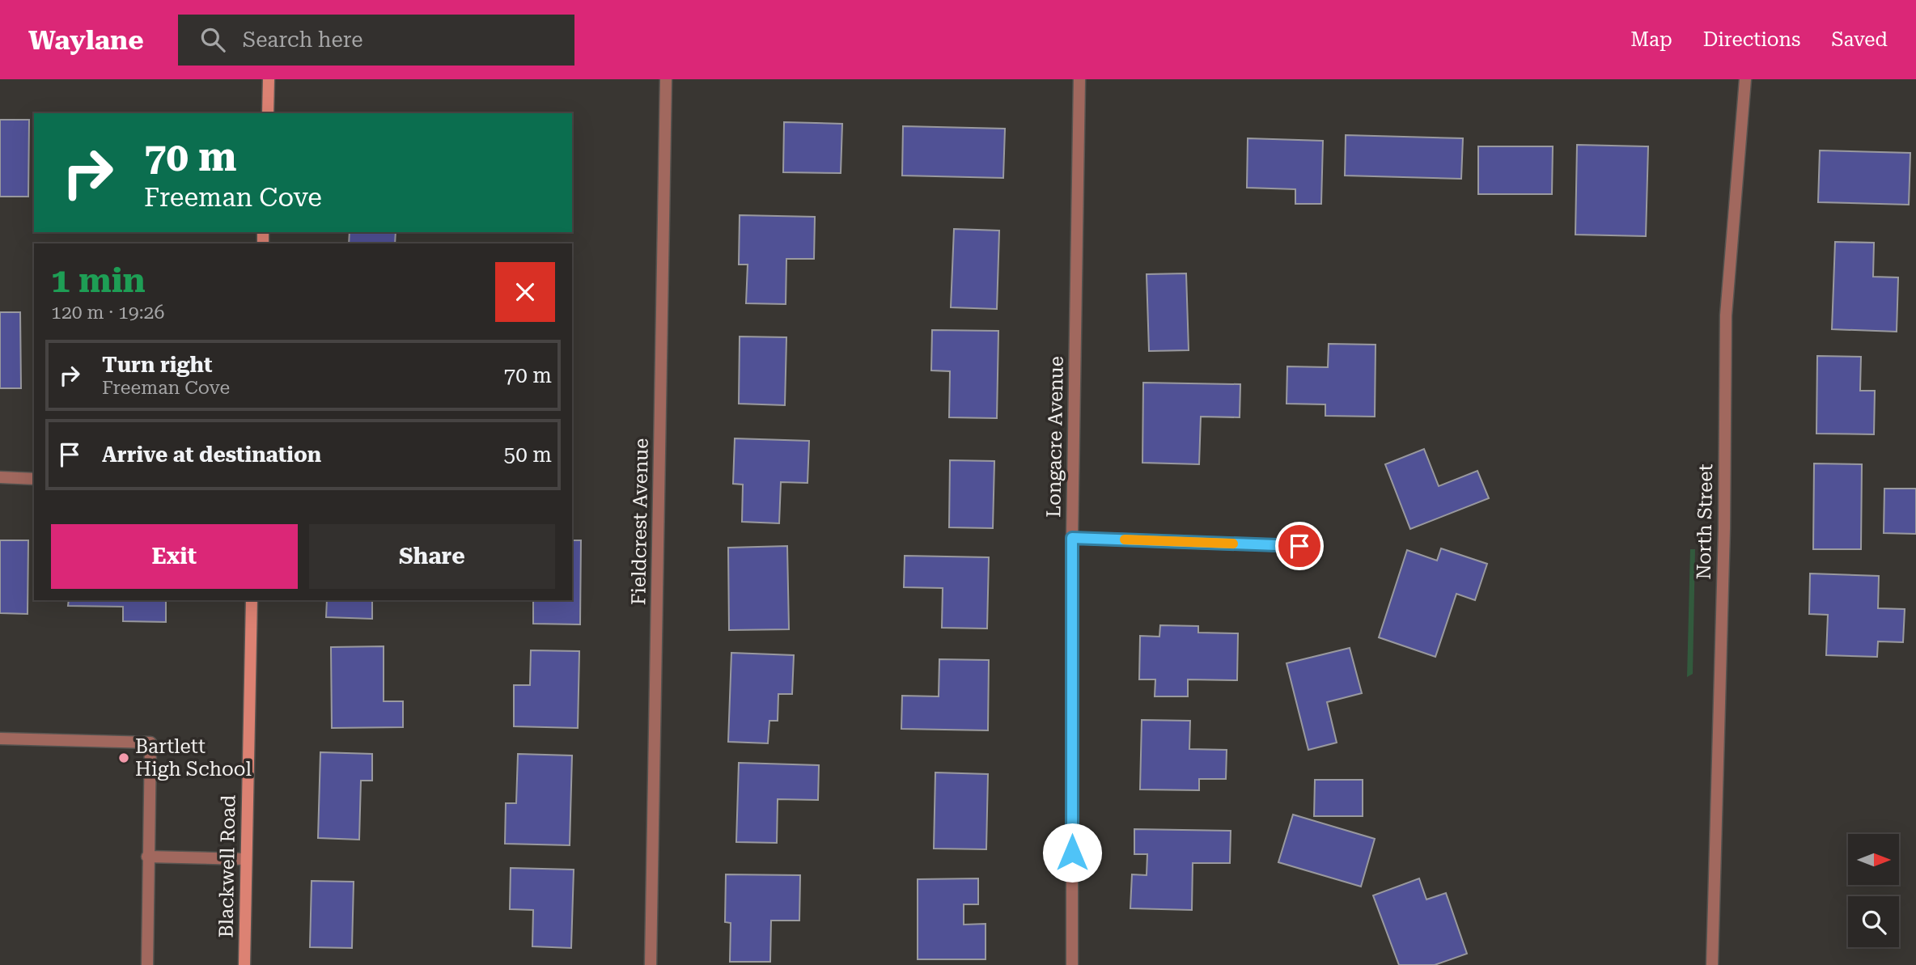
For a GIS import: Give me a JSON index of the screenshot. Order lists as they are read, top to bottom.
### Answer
{
  "streets": {
    "street": [
      "Longacre Avenue",
      "Fieldcrest Avenue",
      "North Street",
      "Blackwell Road"
    ]
  },
  "places": ["Bartlett High School"],
  "north": "right",
  "page": {
    "header": "Waylane",
    "search": "Search here",
    "nav": ["Map", "Directions", "Saved"],
    "turn": ["70 m", "Freeman Cove"],
    "heading": ["1 min", "120 m · 19:26"],
    "list": [
      {
        "name": "Turn right",
        "note": "Freeman Cove",
        "value": "70 m"
      },
      {
        "name": "Arrive at destination",
        "value": "50 m"
      }
    ],
    "buttons": ["Exit", "Share"]
  }
}
